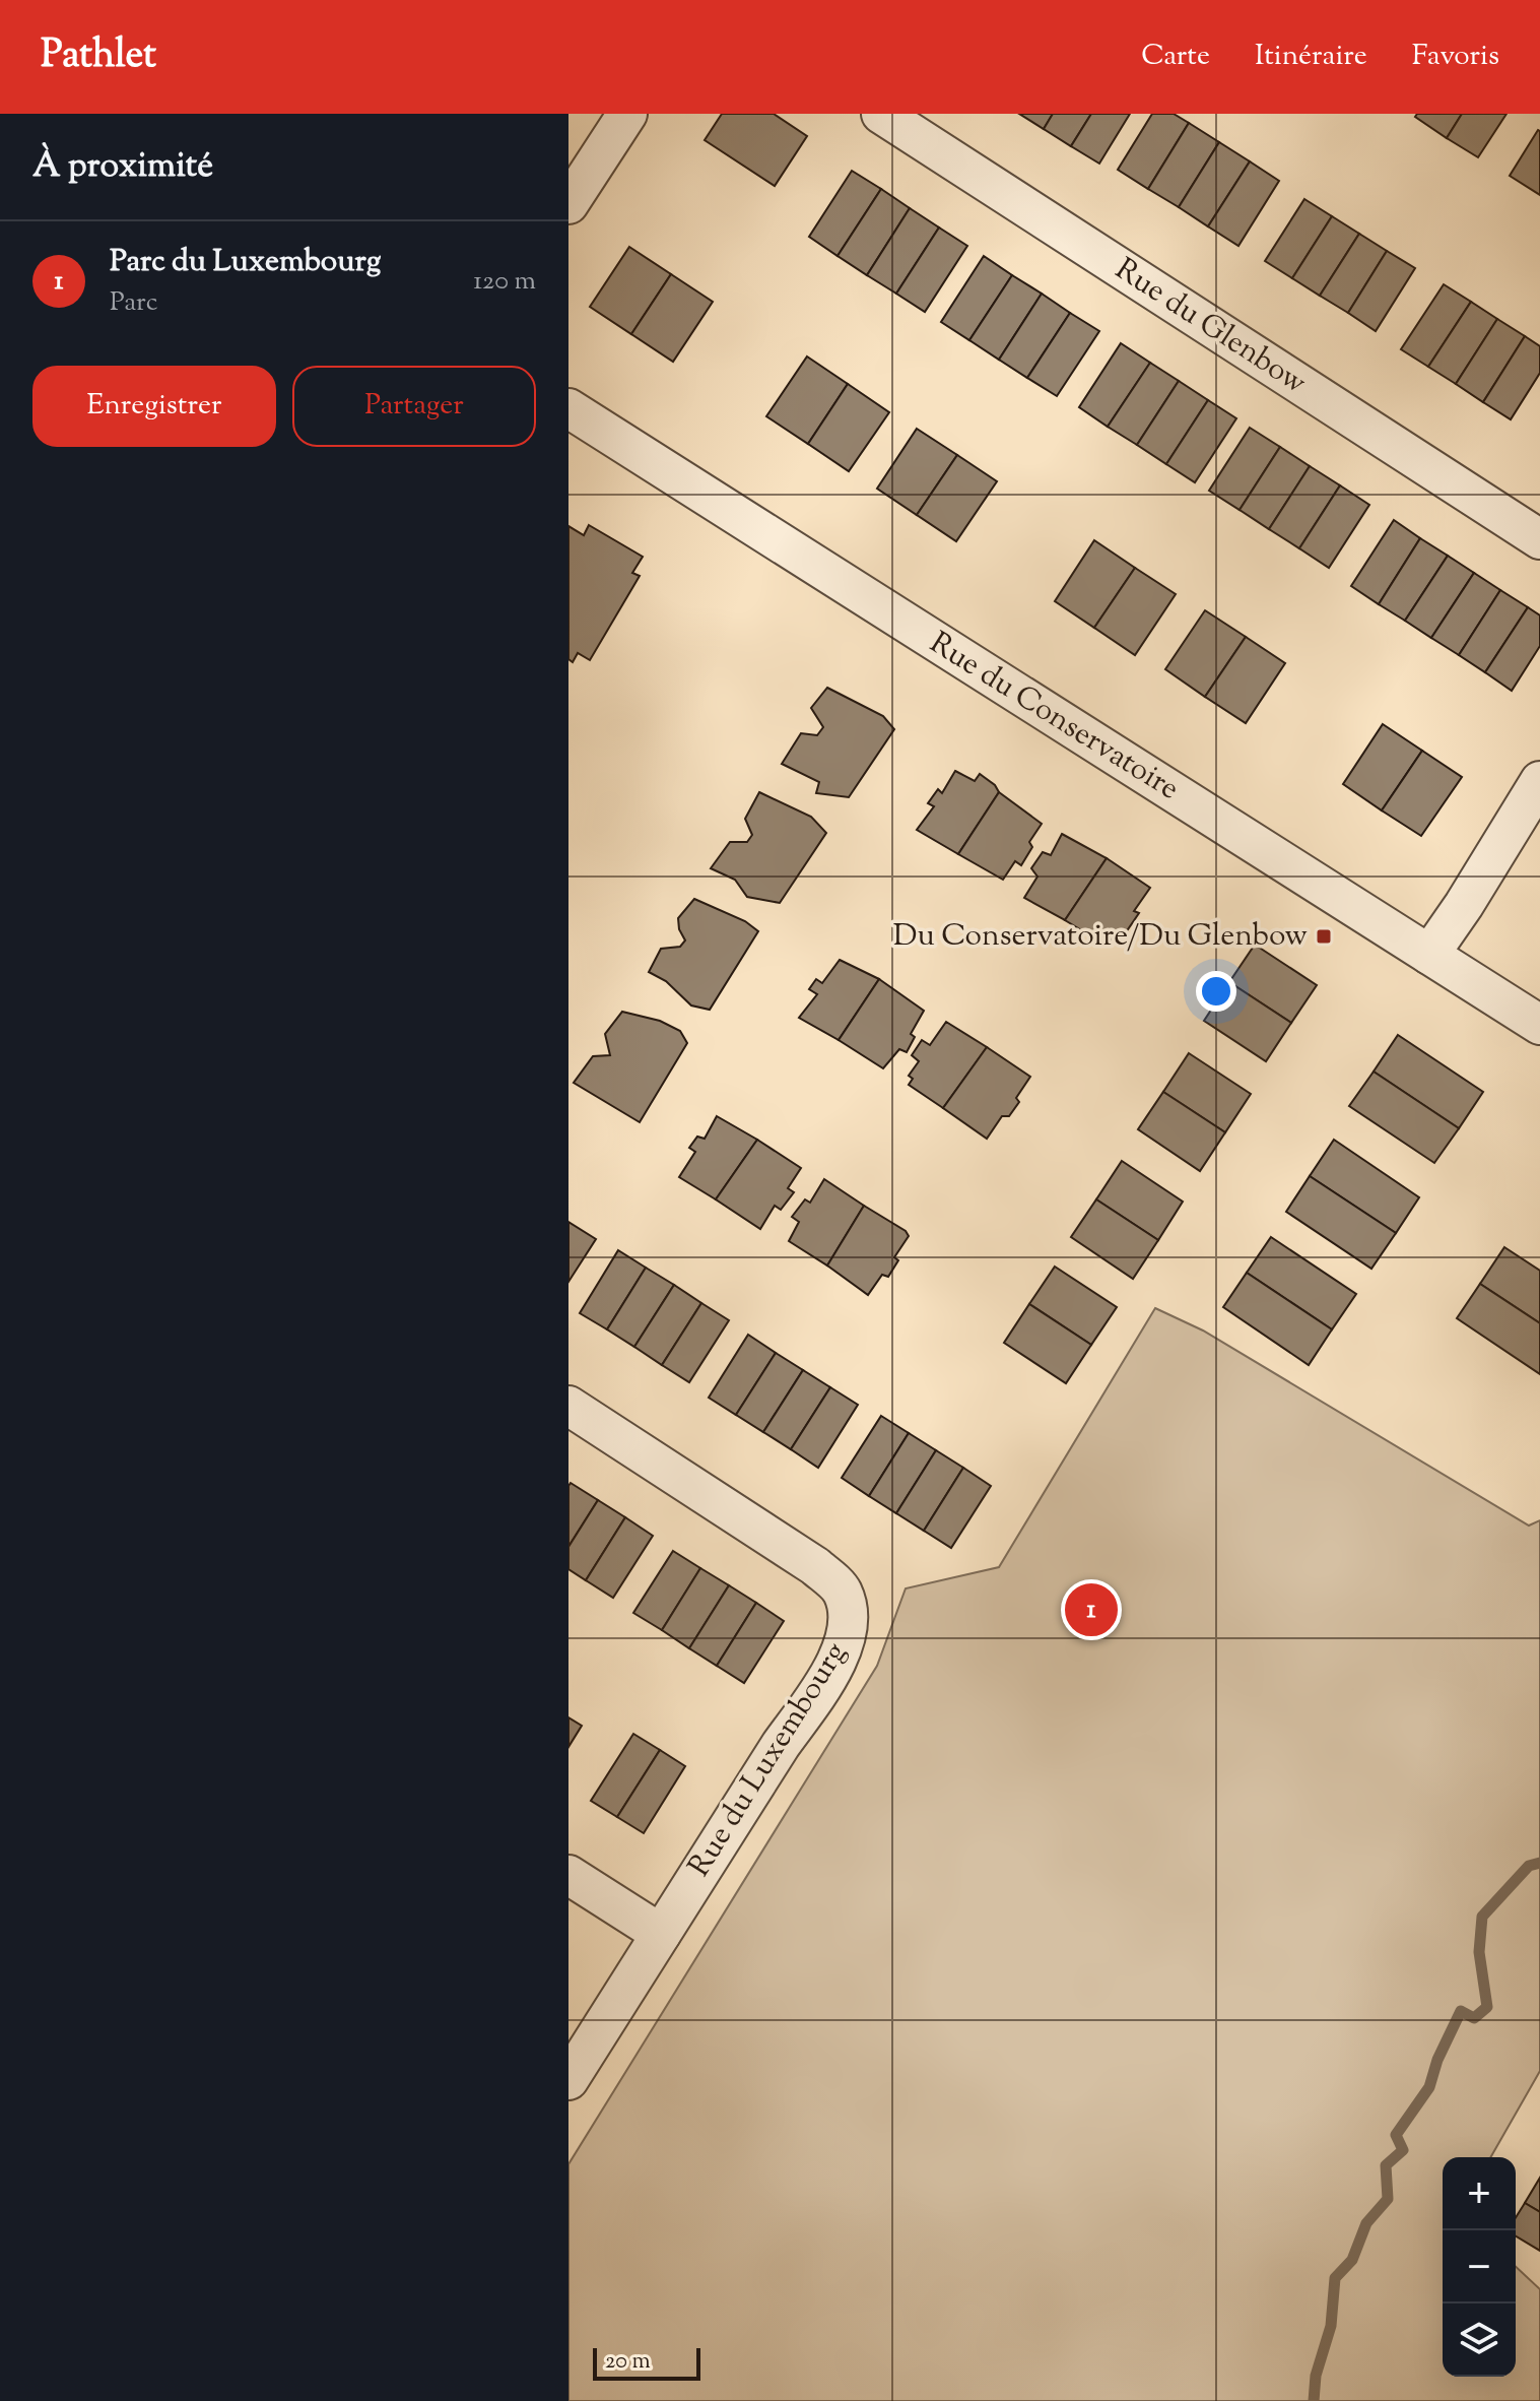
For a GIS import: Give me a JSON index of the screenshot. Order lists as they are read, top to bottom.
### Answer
{
  "streets": {
    "street": ["Rue du Glenbow", "Rue du Conservatoire", "Rue du Luxembourg"]
  },
  "places": {
    "transit": ["Du Conservatoire/Du Glenbow"]
  },
  "scale_bar": "20 m",
  "page": {
    "header": "Pathlet",
    "nav": ["Carte", "Itinéraire", "Favoris"],
    "heading": "À proximité",
    "list": [
      {
        "mark": "1",
        "name": "Parc du Luxembourg",
        "note": "Parc",
        "value": "120 m"
      }
    ],
    "buttons": ["Enregistrer", "Partager"],
    "pins": "1",
    "map_buttons": ["+", "−"],
    "scale": "20 m"
  }
}
